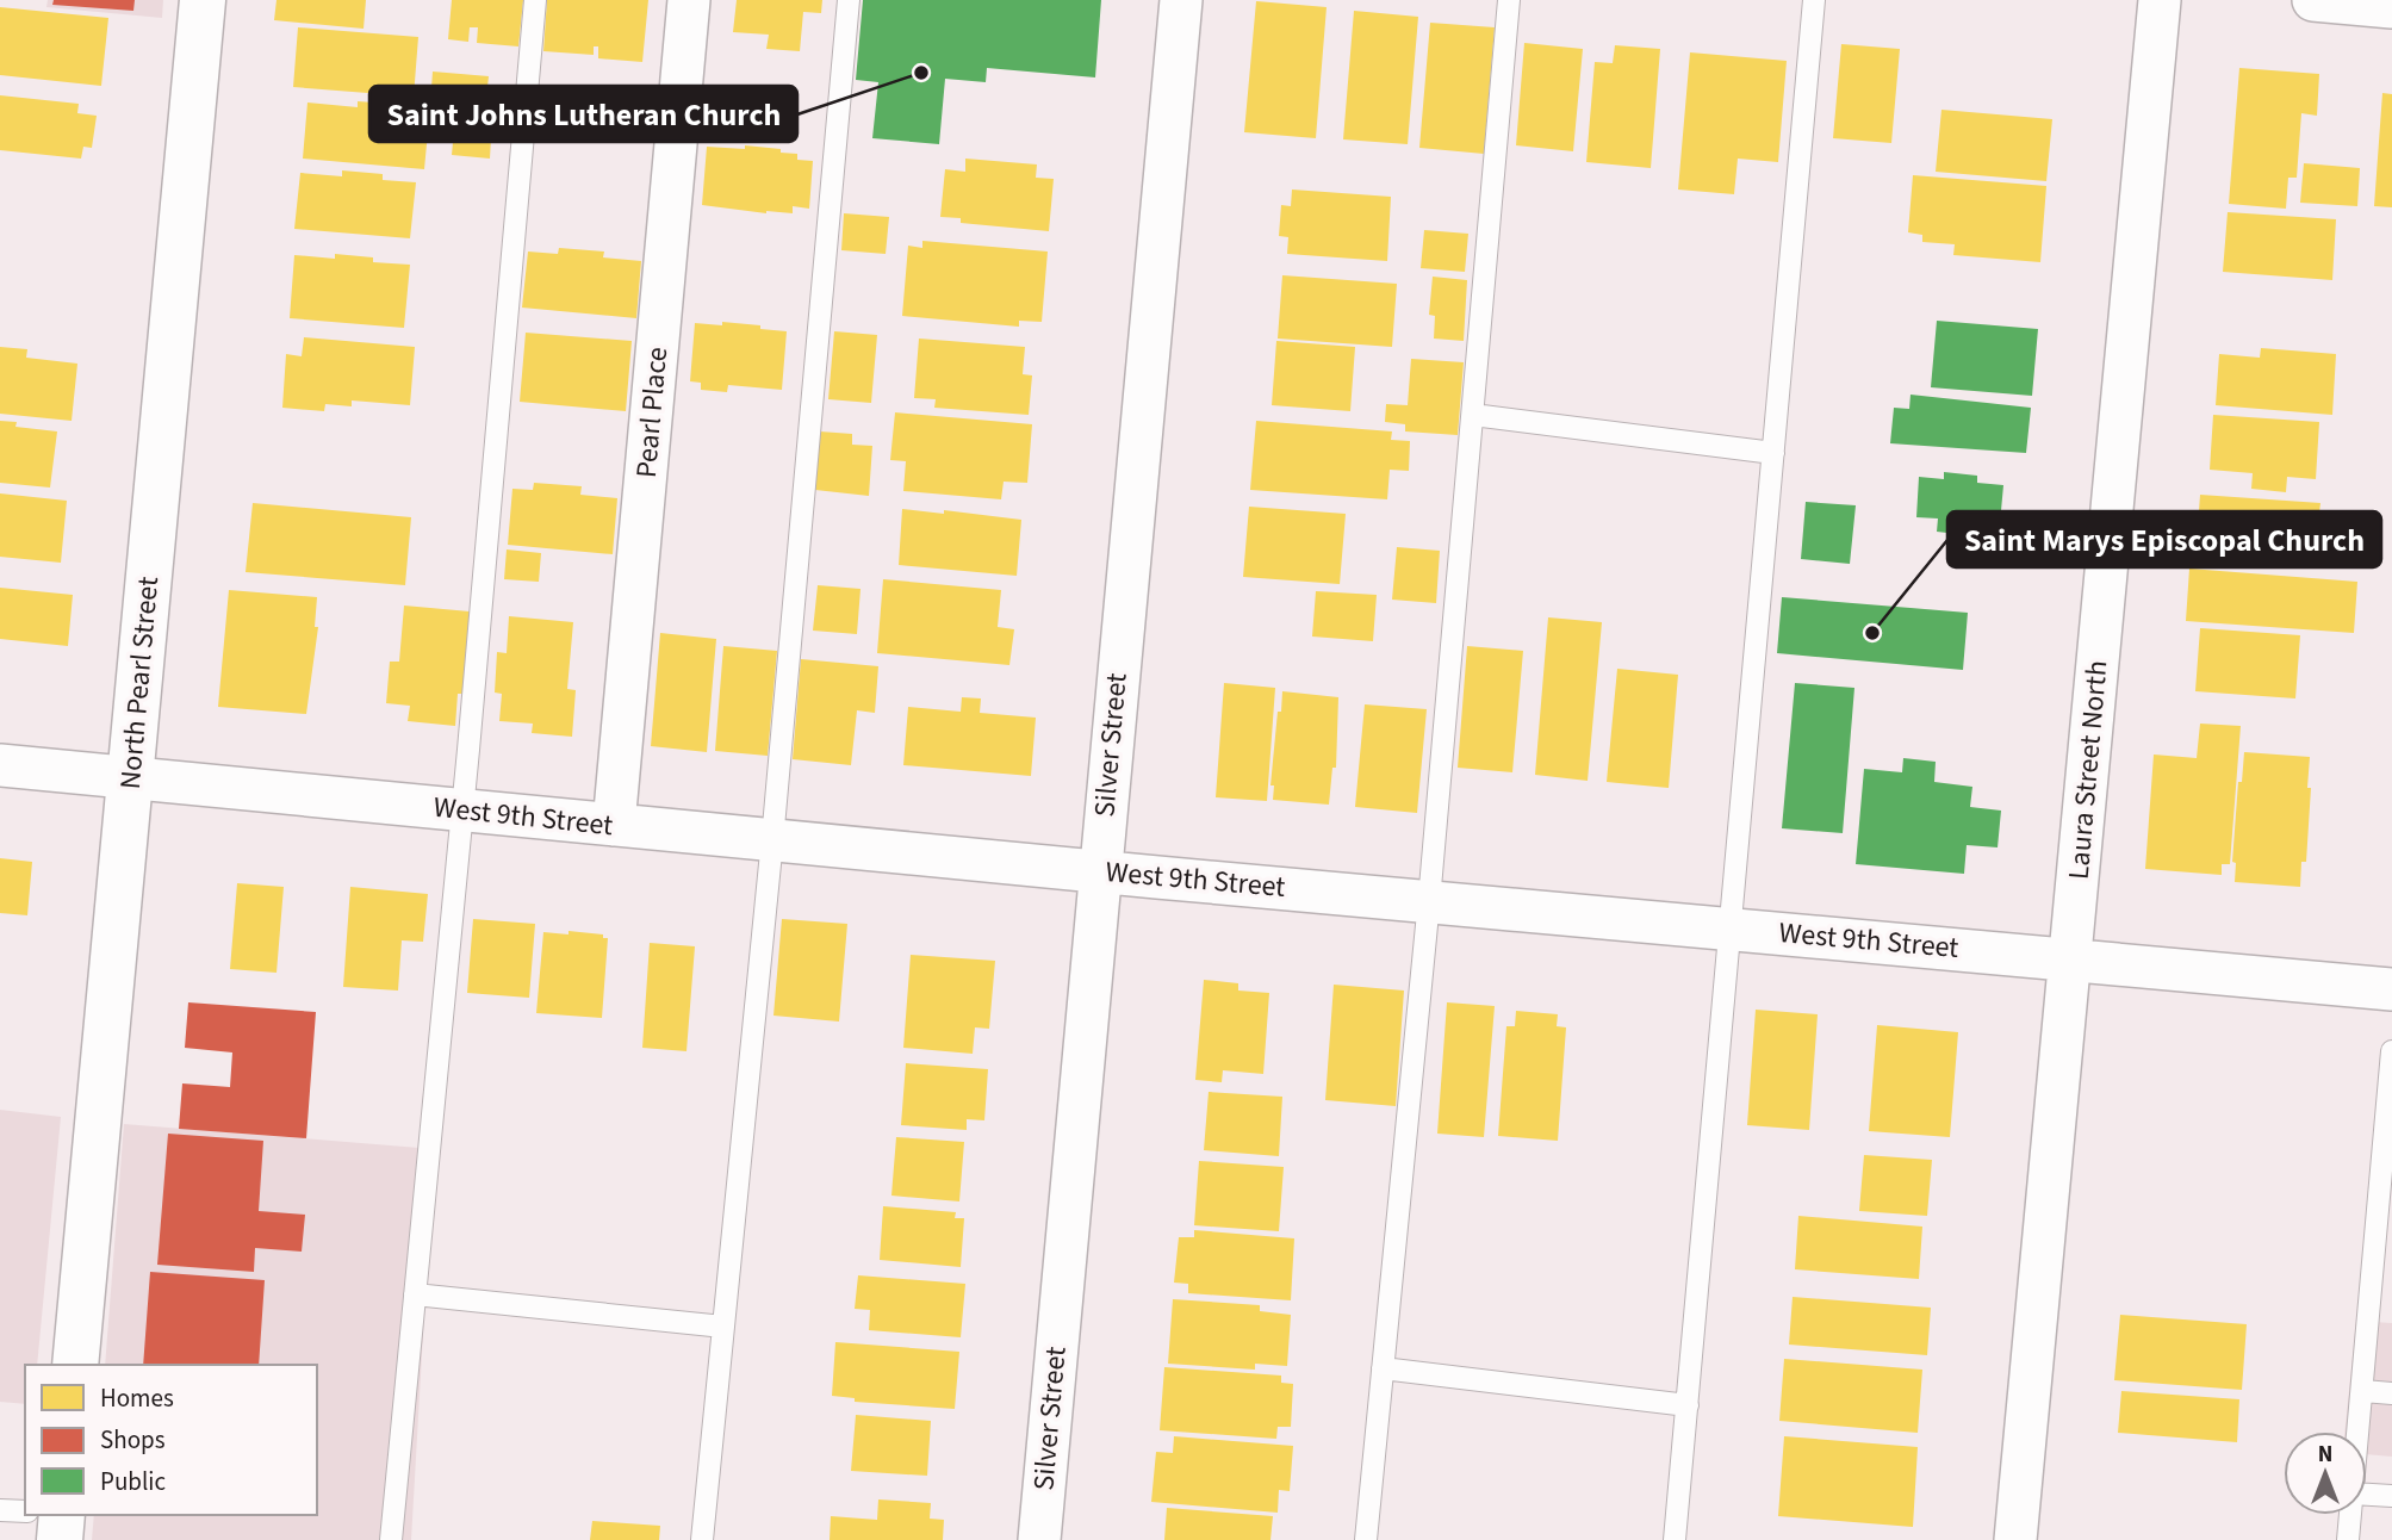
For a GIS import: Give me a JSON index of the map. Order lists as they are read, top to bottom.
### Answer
{
  "streets": {
    "street": [
      "Pearl Place",
      "North Pearl Street",
      "Silver Street",
      "Laura Street North",
      "West 9th Street"
    ]
  },
  "crossings": [
    ["Pearl Place", "West 9th Street"],
    ["North Pearl Street", "West 9th Street"],
    ["Silver Street", "West 9th Street"],
    ["Laura Street North", "West 9th Street"]
  ],
  "places": ["Saint Johns Lutheran Church", "Saint Marys Episcopal Church"],
  "legend": ["Homes", "Shops", "Public"],
  "north": "top"
}
